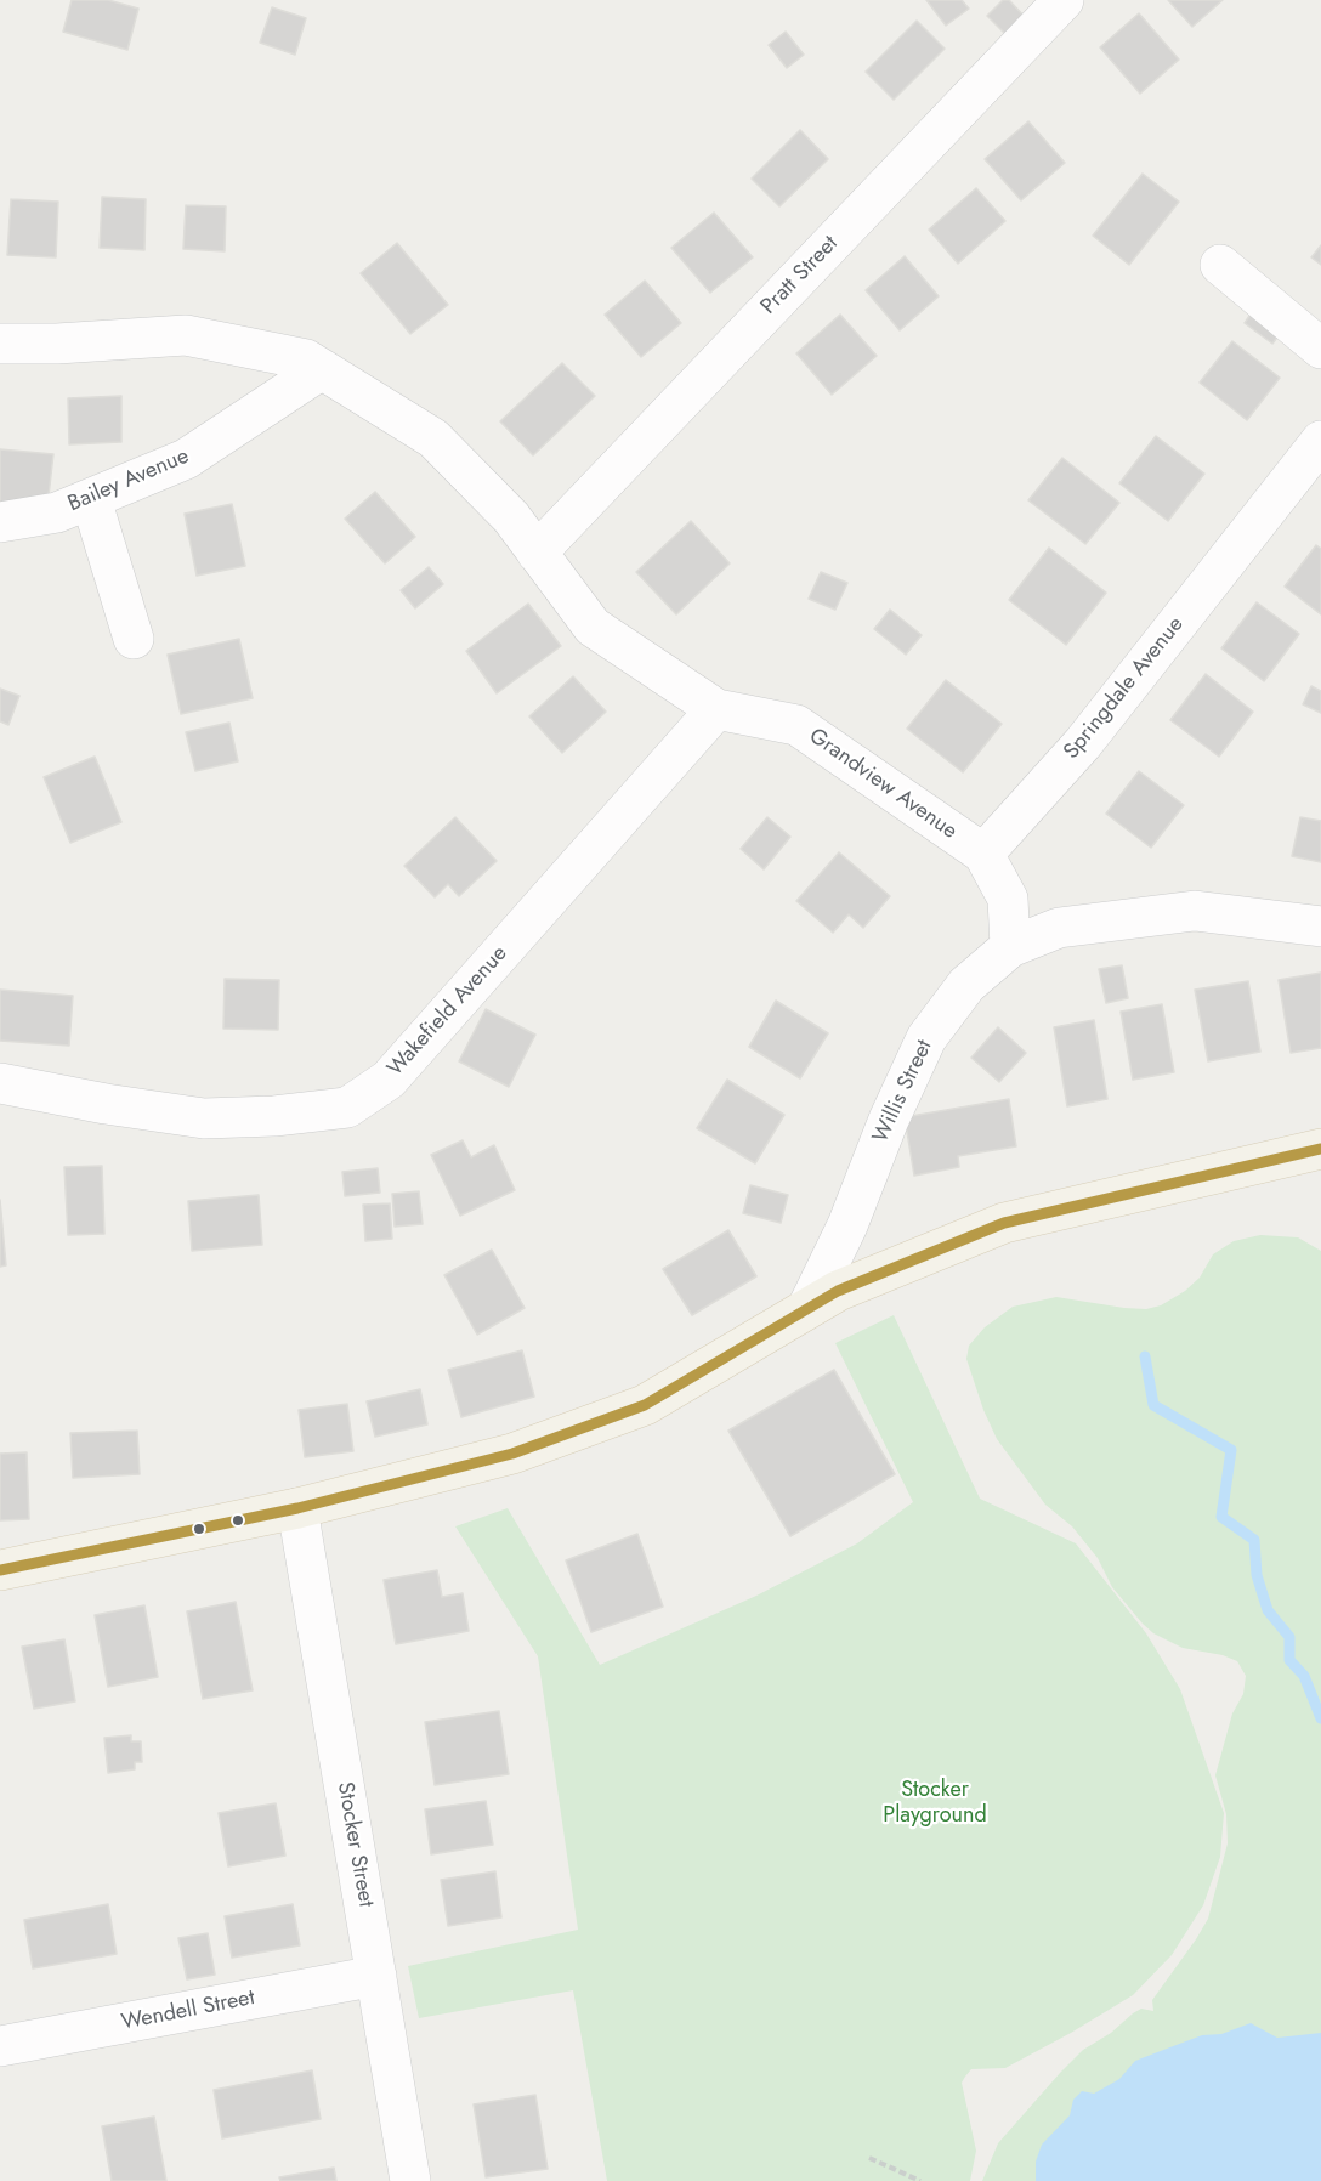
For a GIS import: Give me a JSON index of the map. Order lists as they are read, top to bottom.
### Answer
{
  "streets": {
    "street": [
      "Pratt Street",
      "Bailey Avenue",
      "Springdale Avenue",
      "Grandview Avenue",
      "Wakefield Avenue",
      "Willis Street",
      "Stocker Street",
      "Wendell Street"
    ]
  },
  "crossings": [
    ["Pratt Street", "Grandview Avenue"],
    ["Bailey Avenue", "Grandview Avenue"],
    ["Springdale Avenue", "Grandview Avenue"],
    ["Grandview Avenue", "Wakefield Avenue"],
    ["Stocker Street", "Wendell Street"]
  ],
  "parks": ["Stocker Playground"]
}
